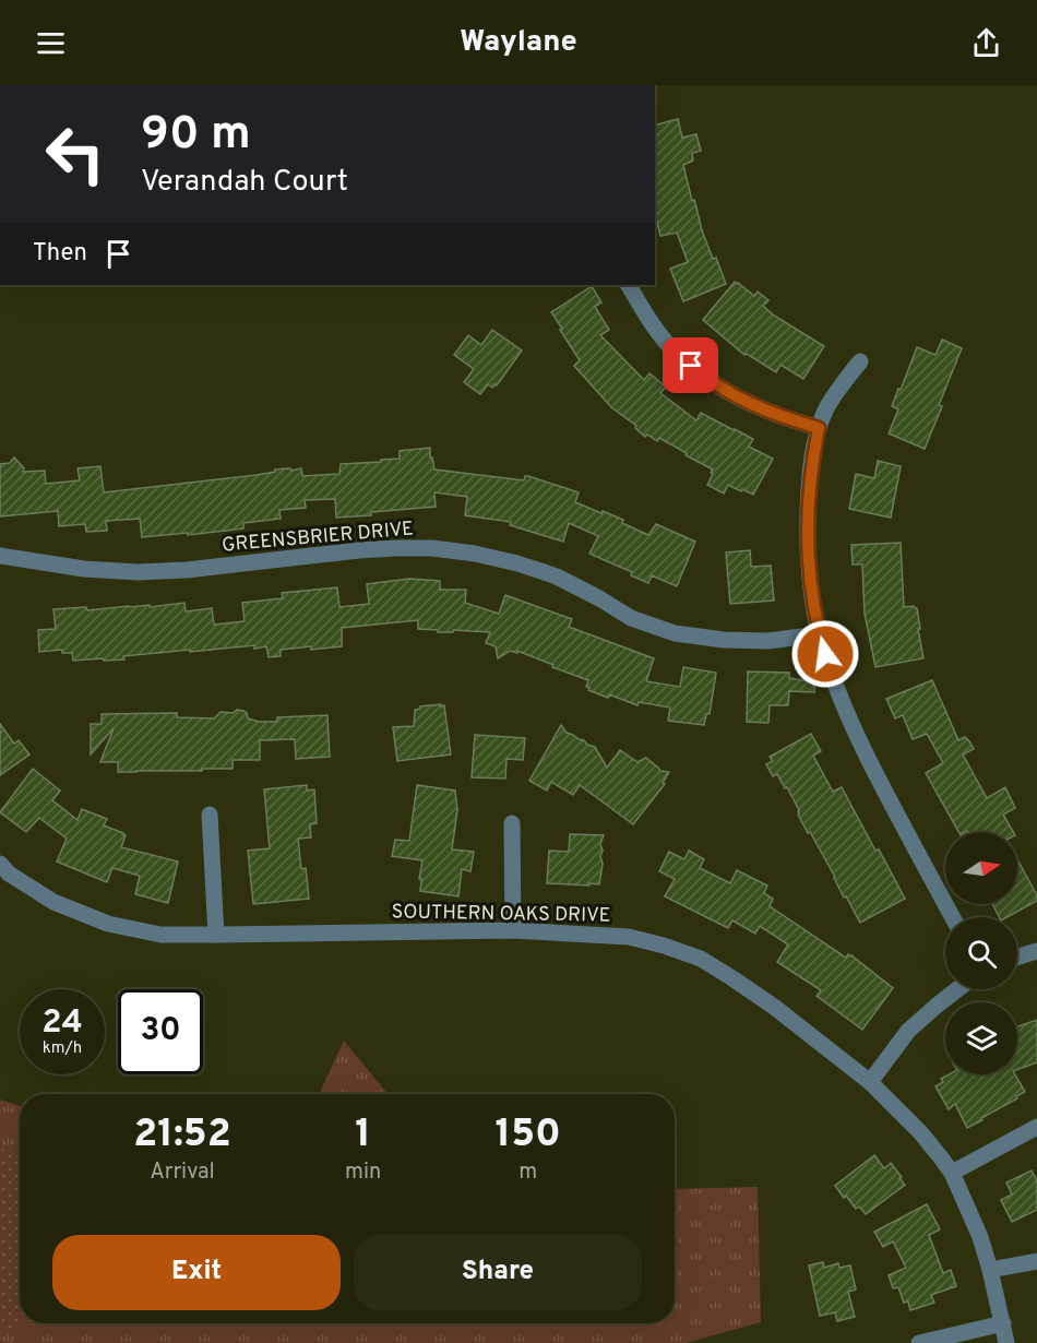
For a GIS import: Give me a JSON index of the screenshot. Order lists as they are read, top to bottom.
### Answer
{
  "streets": {
    "street": ["GREENSBRIER DRIVE", "SOUTHERN OAKS DRIVE"]
  },
  "north": "right",
  "page": {
    "header": "Waylane",
    "turn": ["90 m", "Verandah Court"],
    "then": "Then",
    "speed": "24 km/h",
    "limit": "30",
    "eta": [
      "21:52",
      "Arrival",
      "1",
      "min",
      "150",
      "m"
    ],
    "buttons": ["Exit", "Share"]
  }
}
